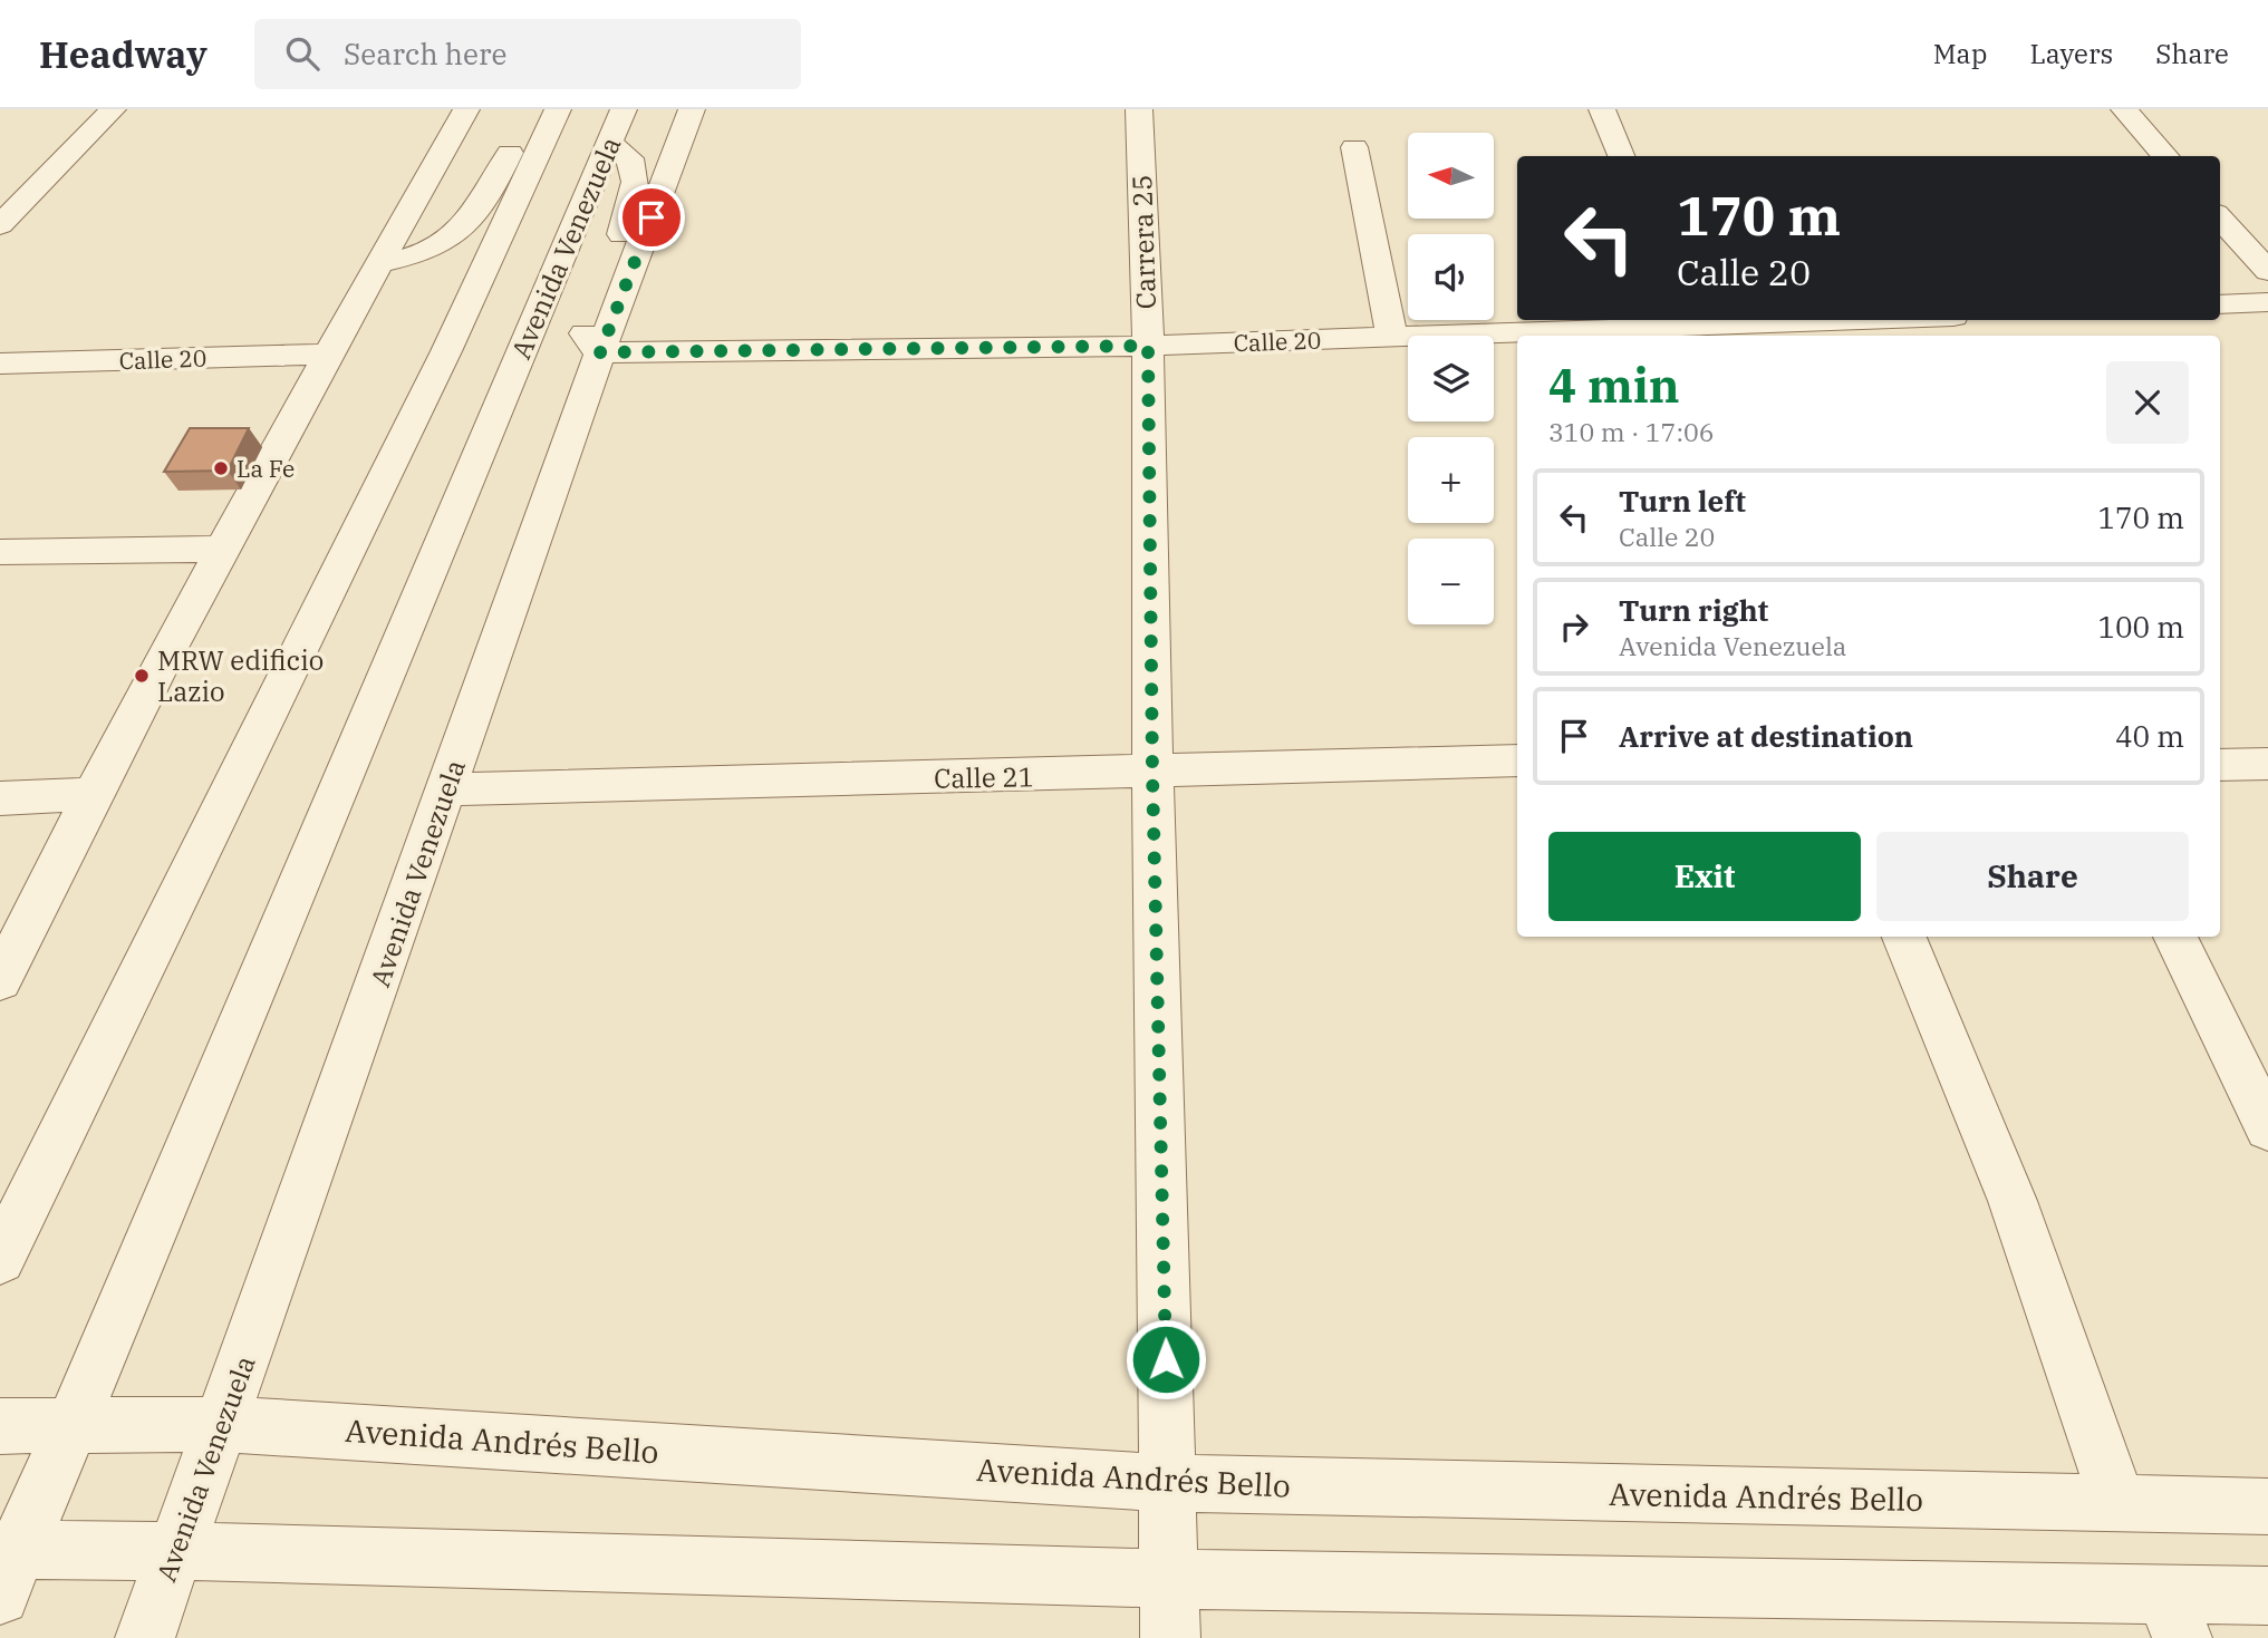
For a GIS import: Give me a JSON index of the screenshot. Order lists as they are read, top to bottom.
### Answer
{
  "streets": {
    "street": [
      "Carrera 25",
      "Avenida Venezuela",
      "Calle 20",
      "Calle 21",
      "Avenida Andrés Bello"
    ]
  },
  "crossings": [
    ["Carrera 25", "Calle 20"],
    ["Carrera 25", "Calle 21"],
    ["Carrera 25", "Avenida Andrés Bello"],
    ["Avenida Venezuela", "Calle 20"],
    ["Avenida Venezuela", "Calle 21"],
    ["Avenida Venezuela", "Avenida Andrés Bello"]
  ],
  "places": ["La Fe", "MRW edificio Lazio"],
  "north": "left",
  "page": {
    "header": "Headway",
    "search": "Search here",
    "nav": ["Map", "Layers", "Share"],
    "map_buttons": ["+", "−"],
    "turn": ["170 m", "Calle 20"],
    "heading": ["4 min", "310 m · 17:06"],
    "list": [
      {
        "name": "Turn left",
        "note": "Calle 20",
        "value": "170 m"
      },
      {
        "name": "Turn right",
        "note": "Avenida Venezuela",
        "value": "100 m"
      },
      {
        "name": "Arrive at destination",
        "value": "40 m"
      }
    ],
    "buttons": ["Exit", "Share"]
  }
}
